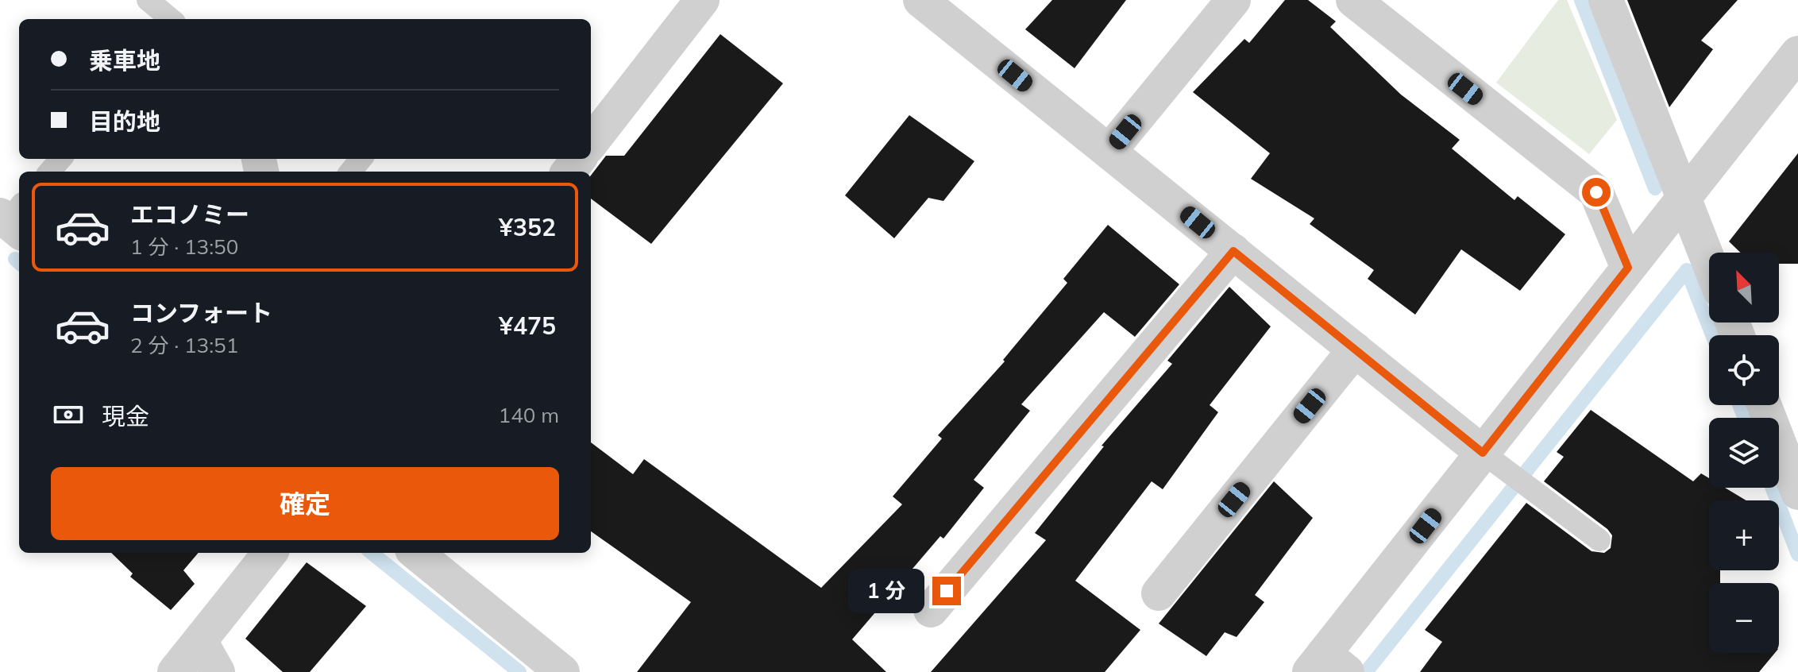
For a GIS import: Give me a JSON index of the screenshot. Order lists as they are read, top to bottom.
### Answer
{
  "north": "top left",
  "page": {
    "banner": ["乗車地", "目的地"],
    "list": [
      {
        "name": "エコノミー",
        "note": "1 分 · 13:50",
        "value": "¥352"
      },
      {
        "name": "コンフォート",
        "note": "2 分 · 13:51",
        "value": "¥475"
      }
    ],
    "map_buttons": ["+", "−"],
    "pay": ["現金", "140 m"],
    "buttons": "確定",
    "bubble": "1 分"
  }
}
